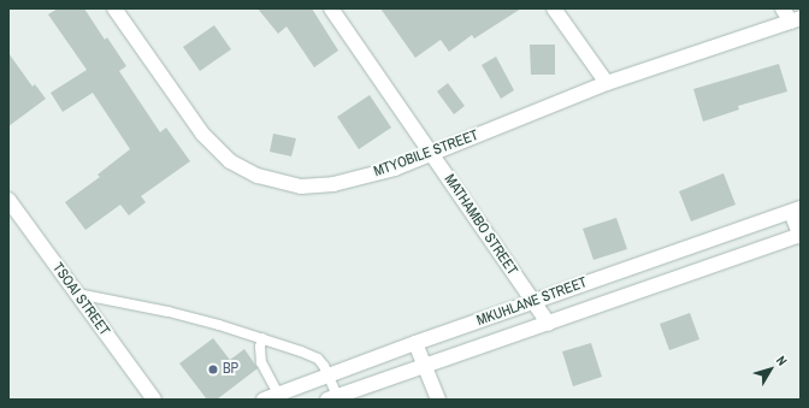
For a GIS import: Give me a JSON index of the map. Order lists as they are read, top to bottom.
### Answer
{
  "streets": {
    "street": [
      "MTYOBILE STREET",
      "MATHAMBO STREET",
      "TSOAI STREET",
      "MKUHLANE STREET"
    ]
  },
  "crossings": [
    ["MTYOBILE STREET", "MATHAMBO STREET"],
    ["MATHAMBO STREET", "MKUHLANE STREET"]
  ],
  "places": ["BP"],
  "north": "top right"
}
